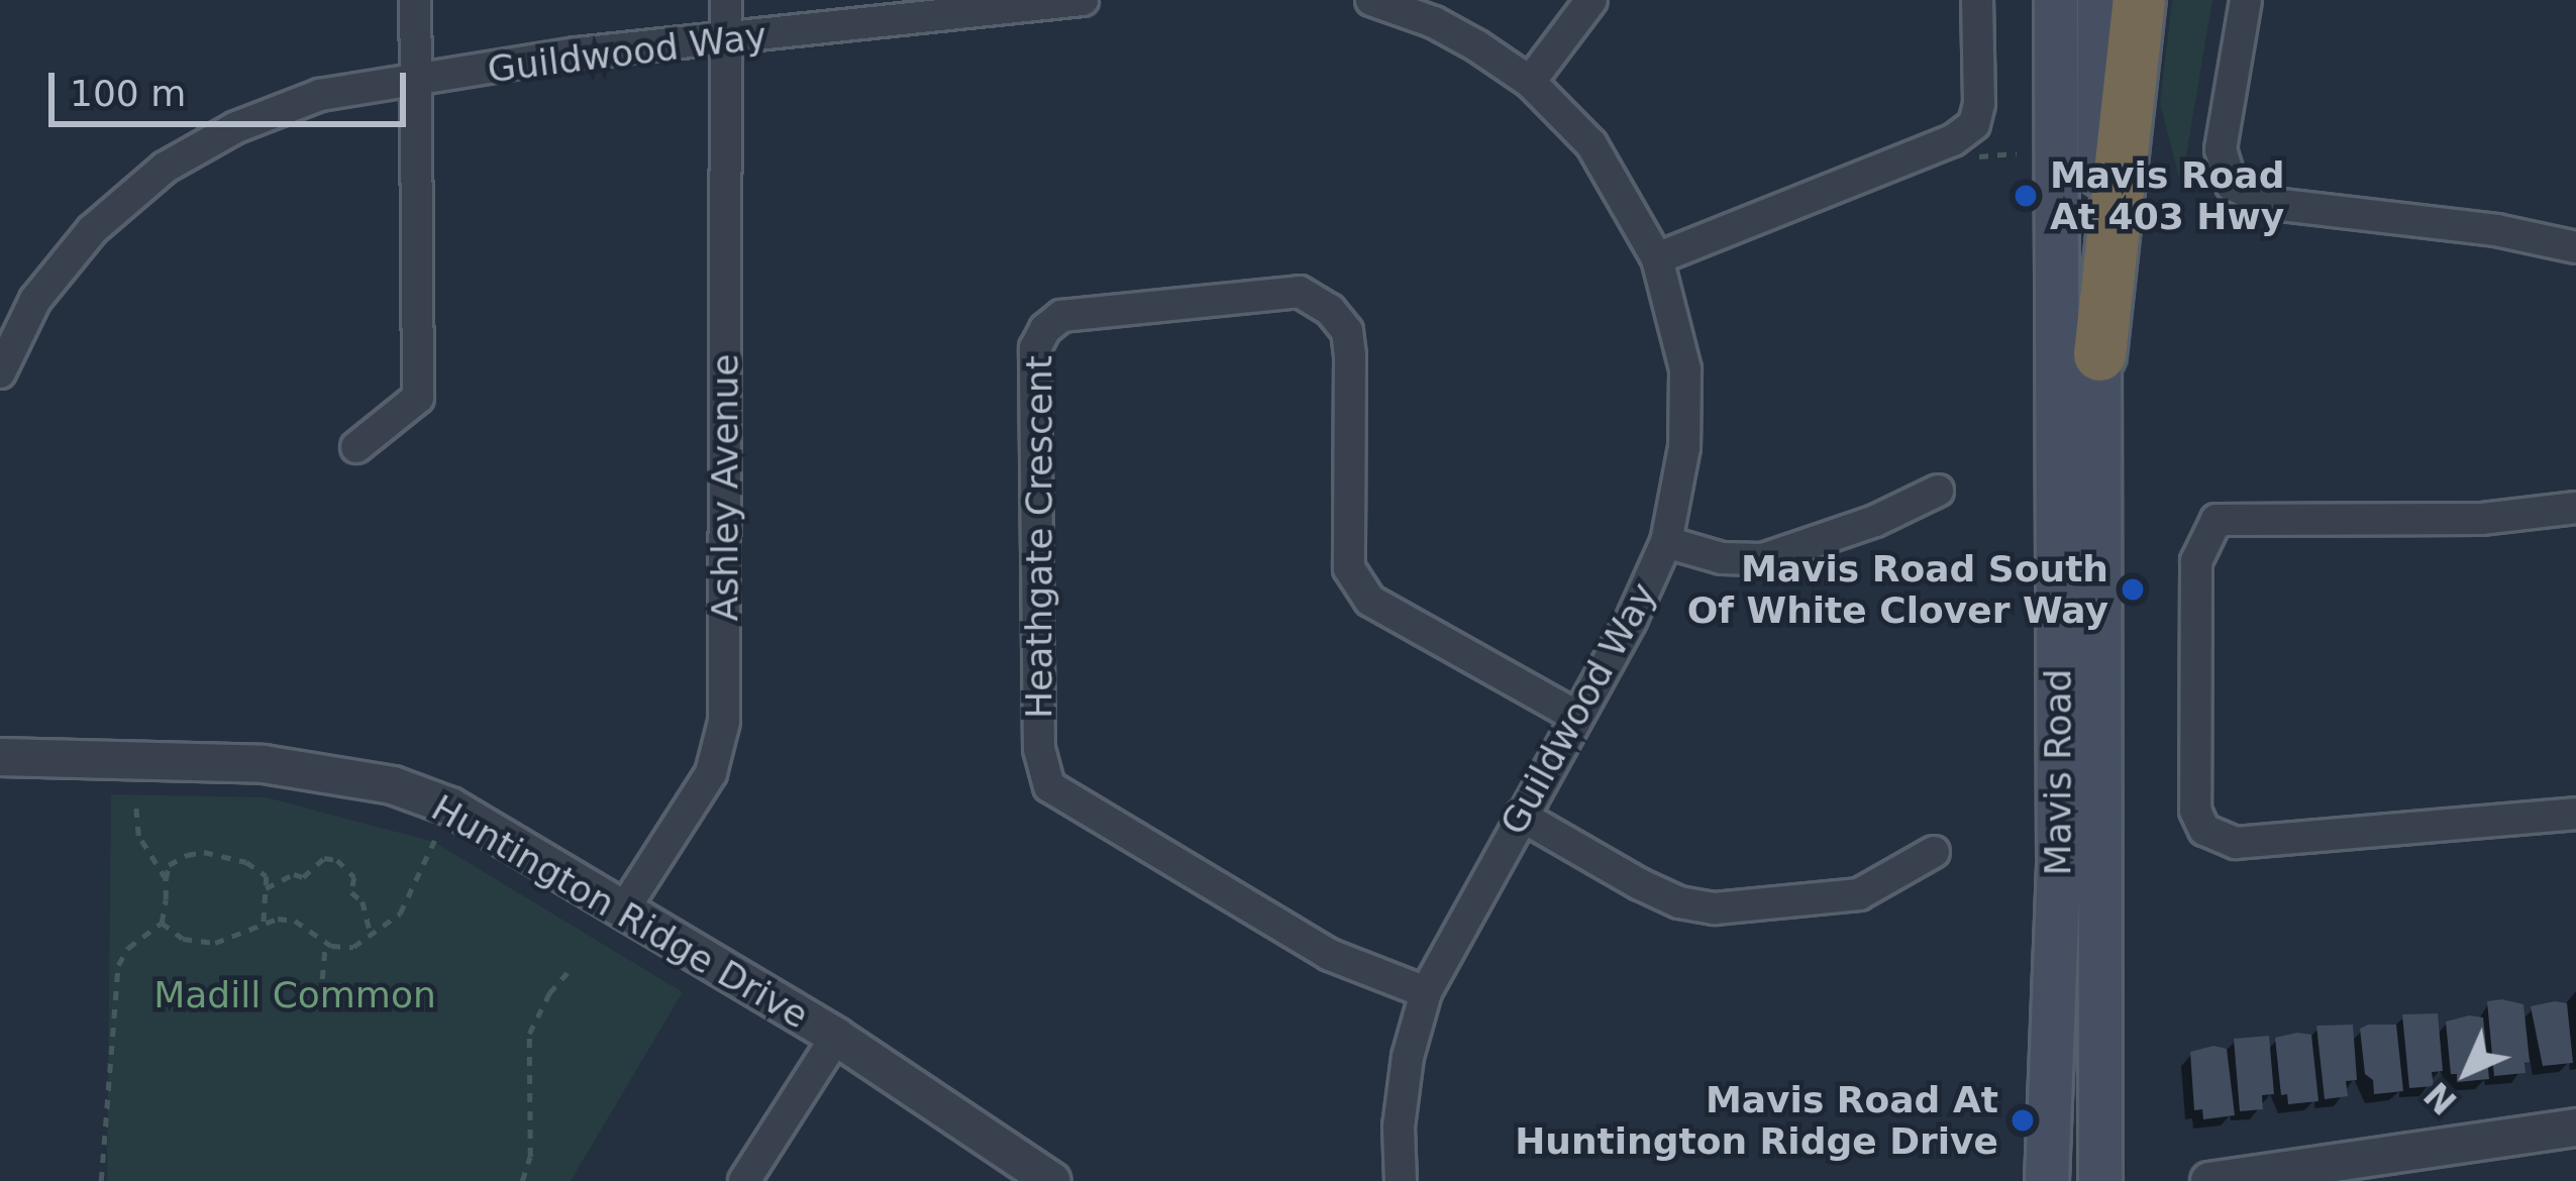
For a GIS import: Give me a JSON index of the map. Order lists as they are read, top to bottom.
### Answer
{
  "streets": {
    "main road": ["Mavis Road"],
    "street": [
      "Guildwood Way",
      "Ashley Avenue",
      "Heathgate Crescent",
      "Huntington Ridge Drive"
    ]
  },
  "crossings": [
    ["Guildwood Way", "Ashley Avenue"],
    ["Guildwood Way", "Heathgate Crescent"],
    ["Ashley Avenue", "Huntington Ridge Drive"]
  ],
  "parks": ["Madill Common"],
  "places": ["Mavis Road At 403 Hwy", "Mavis Road South Of White Clover Way", "Mavis Road At Huntington Ridge Drive"],
  "scale_bar": "100 m",
  "north": "bottom left"
}
